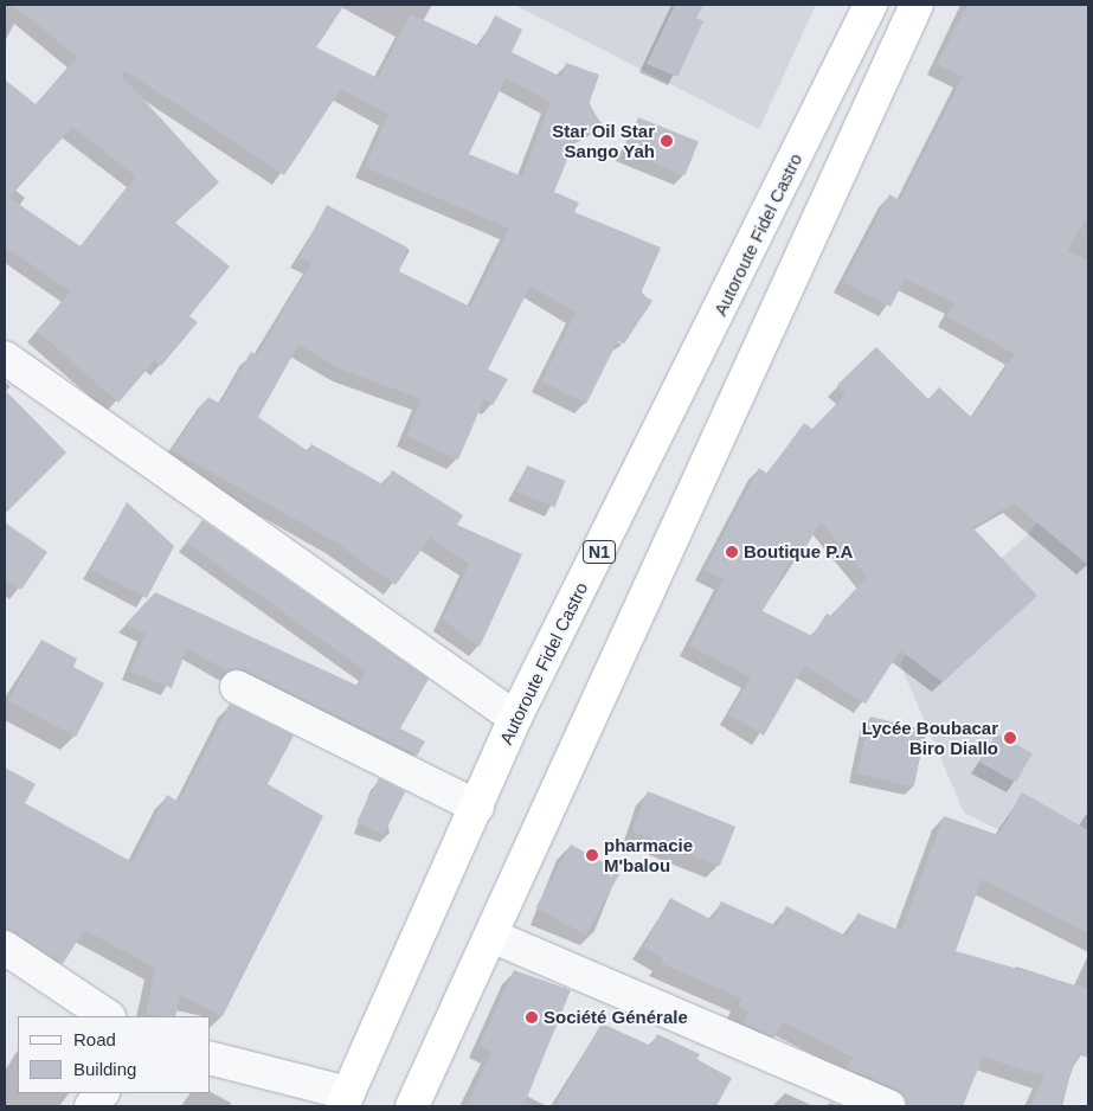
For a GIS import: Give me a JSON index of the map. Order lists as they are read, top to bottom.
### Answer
{
  "streets": {
    "highway": ["Autoroute Fidel Castro", "N1"]
  },
  "places": [
    "Star Oil Star Sango Yah",
    "Boutique P.A",
    "Lycée Boubacar Biro Diallo",
    "pharmacie M'balou",
    "Société Générale"
  ],
  "legend": ["Road", "Building"]
}
